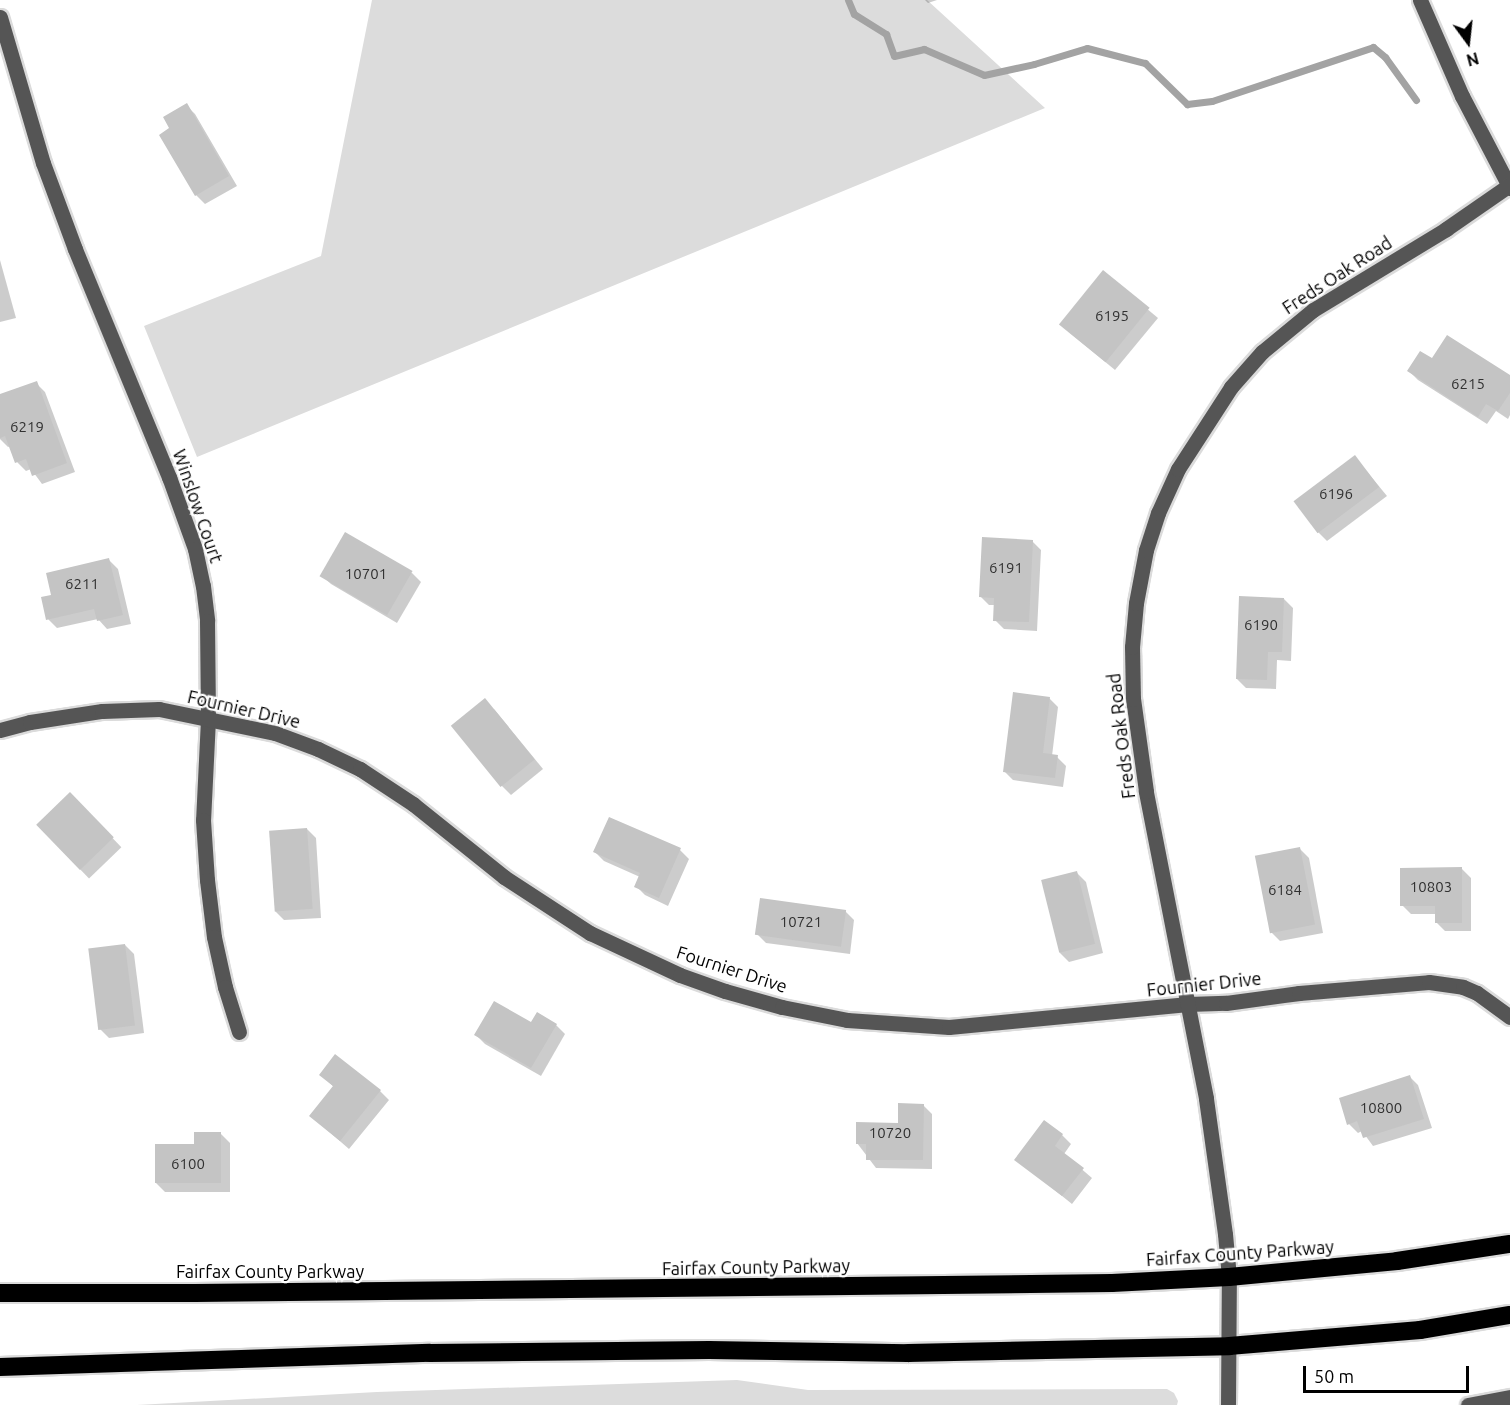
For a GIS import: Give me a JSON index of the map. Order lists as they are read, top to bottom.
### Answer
{
  "streets": {
    "highway": ["Fairfax County Parkway"],
    "street": ["Freds Oak Road", "Winslow Court", "Fournier Drive"]
  },
  "crossings": [
    ["Freds Oak Road", "Fournier Drive"],
    ["Freds Oak Road", "Fairfax County Parkway"],
    ["Winslow Court", "Fournier Drive"]
  ],
  "house_numbers": [
    "6195",
    "6215",
    "6219",
    "6196",
    "6191",
    "10701",
    "6211",
    "6190",
    "10803",
    "6184",
    "10721",
    "10800",
    "10720",
    "6100"
  ],
  "scale_bar": "50 m",
  "north": "bottom"
}
